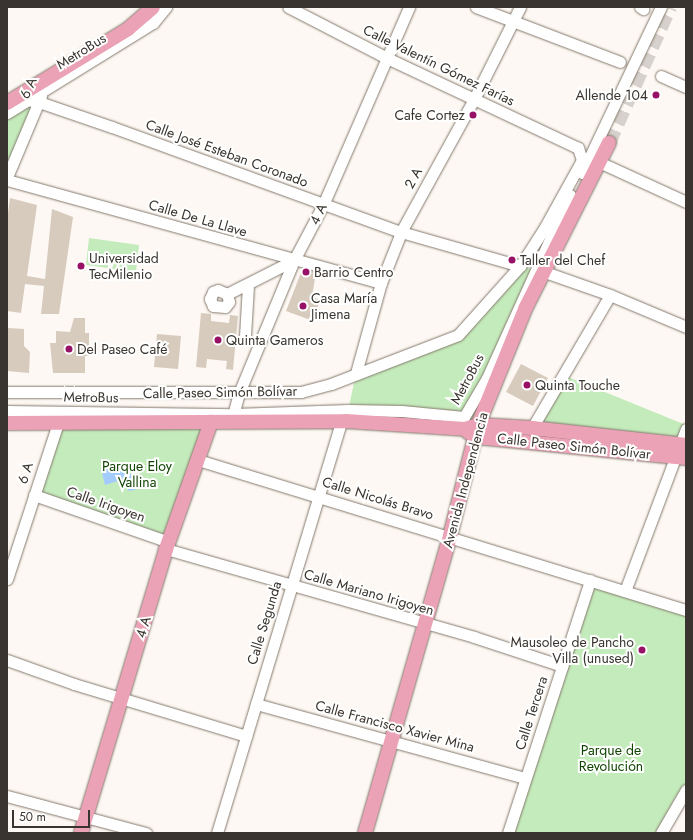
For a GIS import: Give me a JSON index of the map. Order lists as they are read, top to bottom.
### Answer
{
  "streets": {
    "main road": ["4 A", "Calle Paseo Simón Bolívar", "Avenida Independencia"],
    "street": [
      "MetroBus",
      "Calle Valentín Gómez Farías",
      "6 A",
      "Calle José Esteban Coronado",
      "2 A",
      "Calle De La Llave",
      "Calle Nicolás Bravo",
      "Calle Irigoyen",
      "Calle Mariano Irigoyen",
      "Calle Segunda",
      "Calle Tercera",
      "Calle Francisco Xavier Mina"
    ]
  },
  "crossings": [
    ["MetroBus", "6 A"],
    ["MetroBus", "Calle José Esteban Coronado"],
    ["MetroBus", "4 A"],
    ["MetroBus", "Calle Paseo Simón Bolívar"],
    ["Calle Valentín Gómez Farías", "2 A"],
    ["Calle Valentín Gómez Farías", "4 A"],
    ["Calle Valentín Gómez Farías", "Calle Paseo Simón Bolívar"],
    ["6 A", "Calle José Esteban Coronado"],
    ["6 A", "Calle De La Llave"],
    ["6 A", "Calle Paseo Simón Bolívar"],
    ["6 A", "Calle Irigoyen"],
    ["Calle José Esteban Coronado", "2 A"],
    ["Calle José Esteban Coronado", "4 A"],
    ["Calle José Esteban Coronado", "Calle Paseo Simón Bolívar"],
    ["2 A", "Calle De La Llave"],
    ["2 A", "Calle Paseo Simón Bolívar"],
    ["4 A", "Calle De La Llave"],
    ["4 A", "Calle Paseo Simón Bolívar"],
    ["4 A", "Calle Nicolás Bravo"],
    ["4 A", "Calle Irigoyen"],
    ["4 A", "Calle Mariano Irigoyen"],
    ["Calle Paseo Simón Bolívar", "Avenida Independencia"],
    ["Calle Paseo Simón Bolívar", "Calle Segunda"],
    ["Avenida Independencia", "Calle Nicolás Bravo"],
    ["Avenida Independencia", "Calle Mariano Irigoyen"],
    ["Avenida Independencia", "Calle Francisco Xavier Mina"],
    ["Calle Nicolás Bravo", "Calle Segunda"],
    ["Calle Nicolás Bravo", "Calle Tercera"],
    ["Calle Irigoyen", "Calle Mariano Irigoyen"],
    ["Calle Mariano Irigoyen", "Calle Segunda"],
    ["Calle Mariano Irigoyen", "Calle Tercera"],
    ["Calle Segunda", "Calle Francisco Xavier Mina"],
    ["Calle Tercera", "Calle Francisco Xavier Mina"]
  ],
  "parks": ["Parque Eloy Vallina", "Parque de Revolución"],
  "places": [
    "Allende 104",
    "Cafe Cortez",
    "Taller del Chef",
    "Universidad TecMilenio",
    "Barrio Centro",
    "Casa María Jimena",
    "Quinta Gameros",
    "Del Paseo Café",
    "Quinta Touche",
    "Mausoleo de Pancho Villa (unused)"
  ],
  "scale_bar": "50 m"
}
